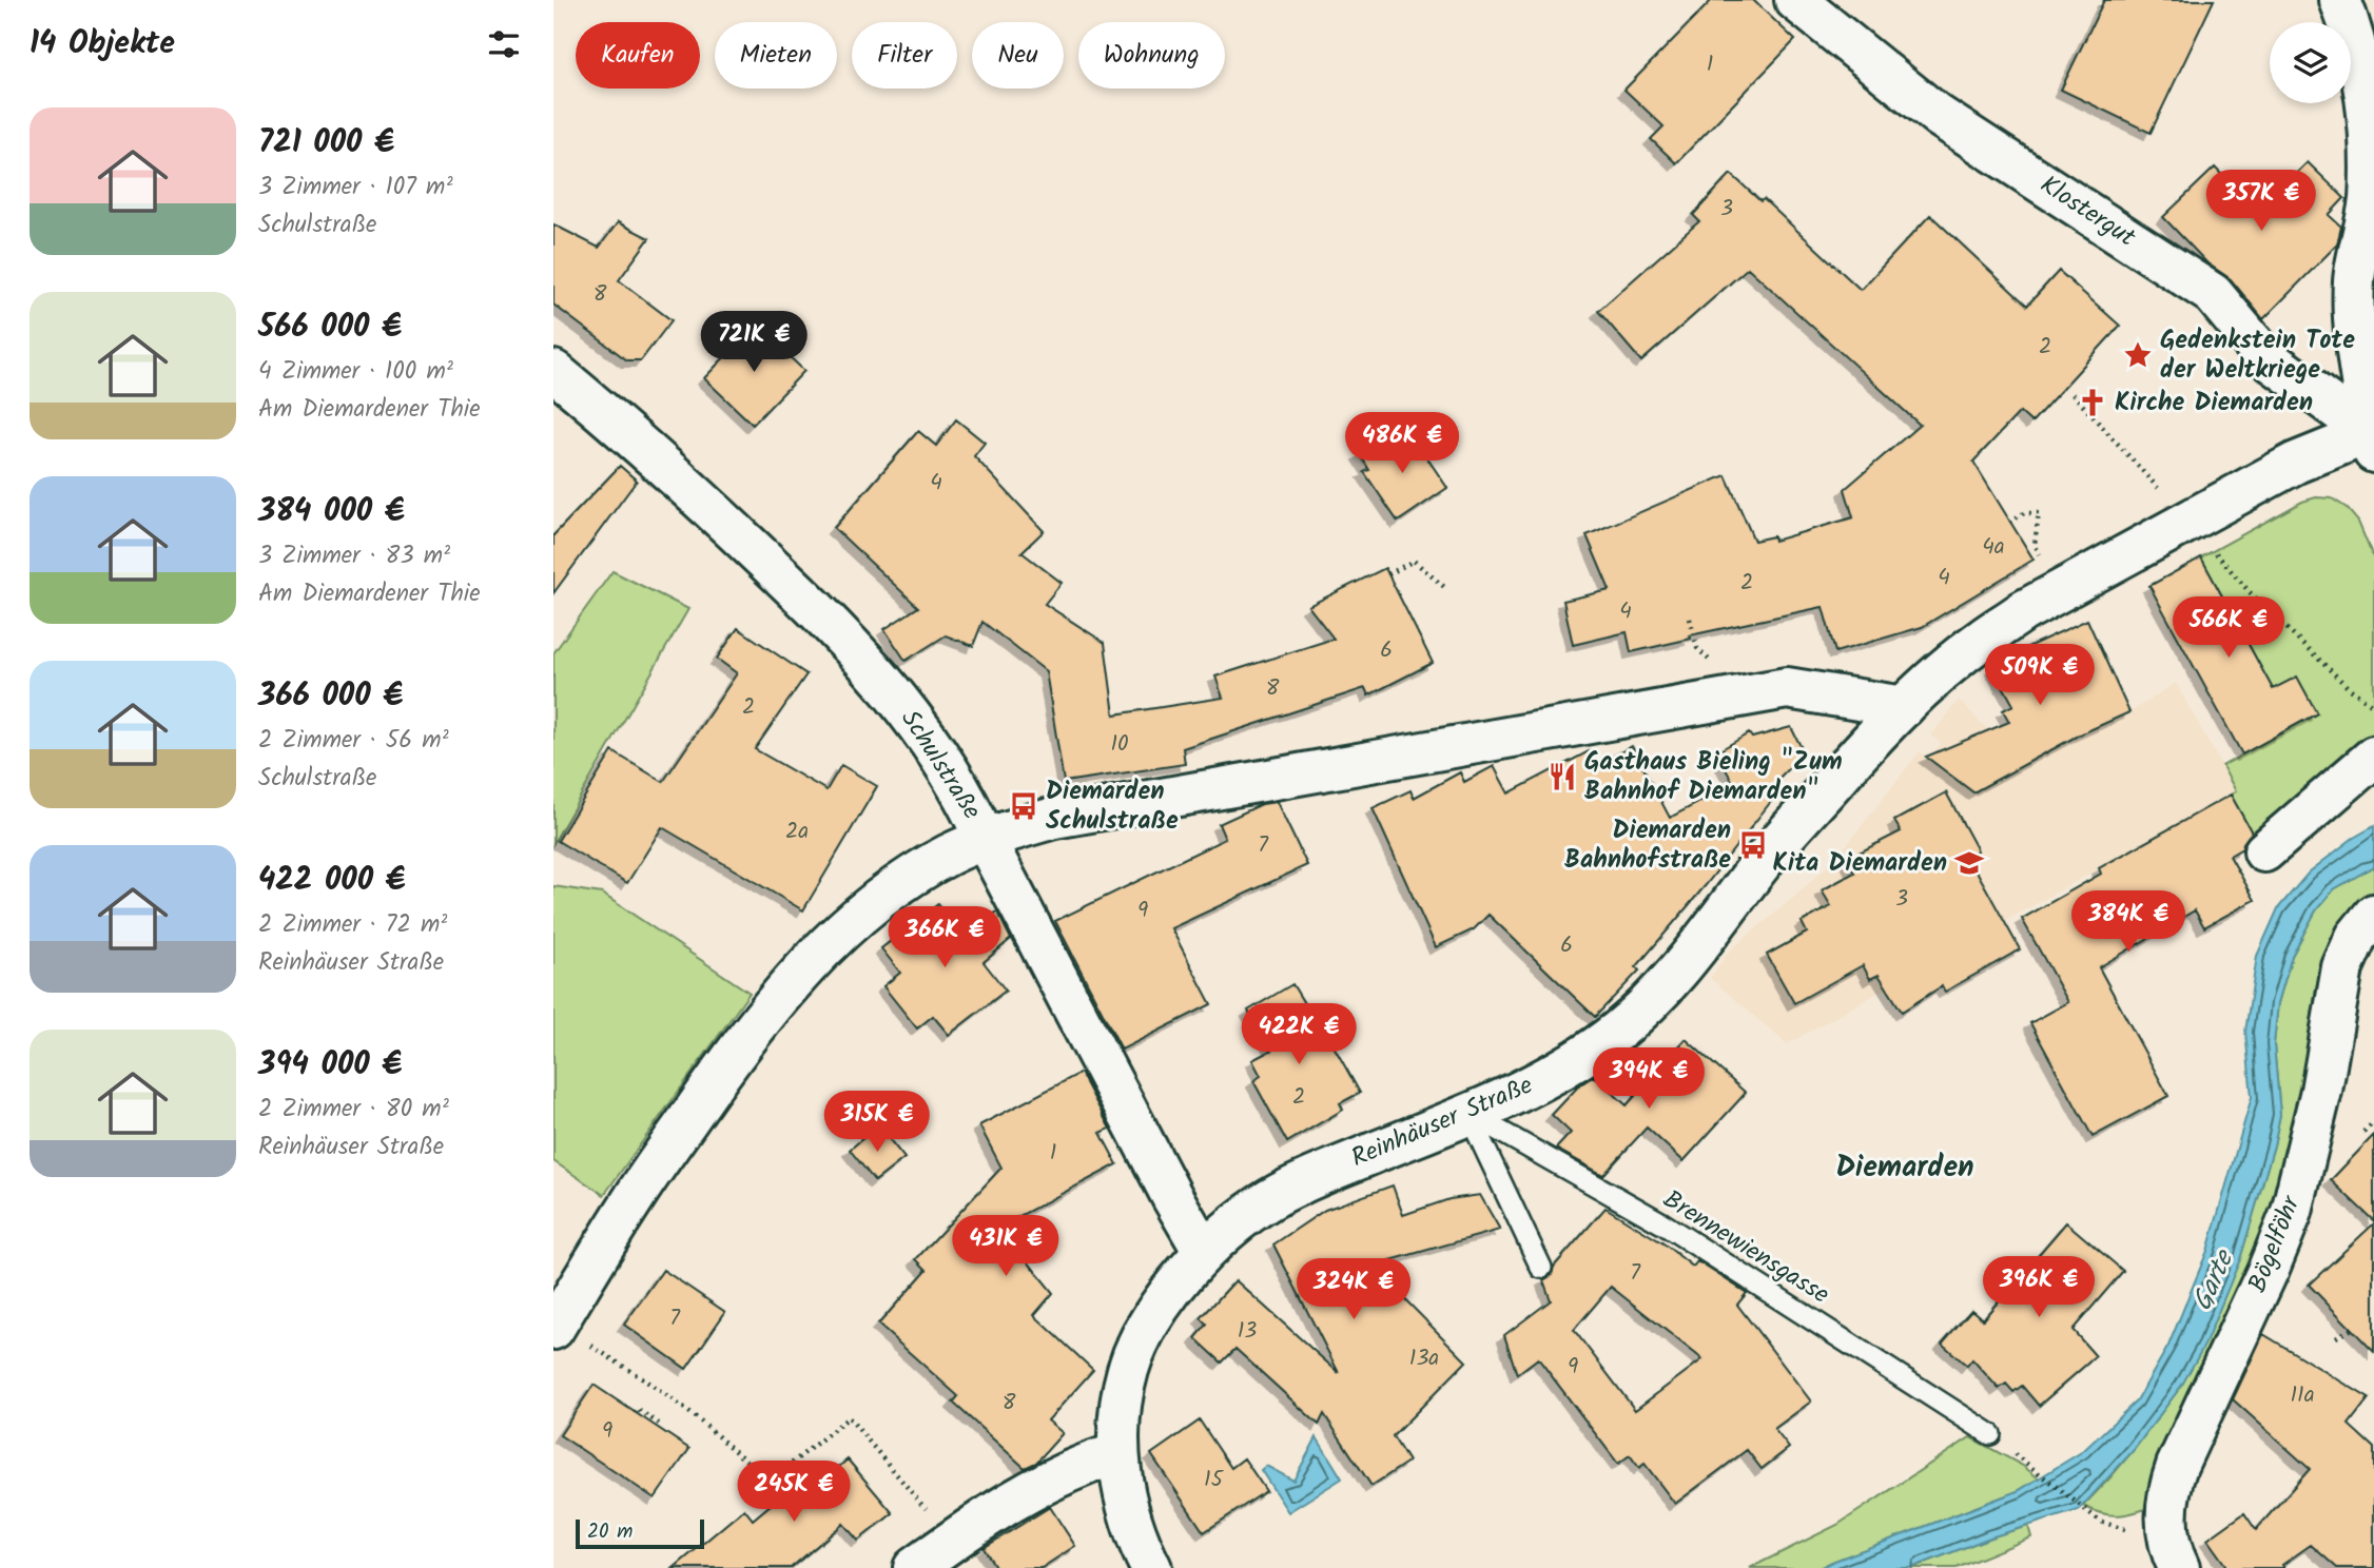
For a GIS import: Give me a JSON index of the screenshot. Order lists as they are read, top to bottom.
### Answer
{
  "streets": {
    "street": [
      "Klostergut",
      "Schulstraße",
      "Reinhäuser Straße",
      "Bögelföhr"
    ],
    "lane": ["Brennewiensgasse"]
  },
  "crossings": [
    ["Klostergut", "Reinhäuser Straße"],
    ["Schulstraße", "Reinhäuser Straße"],
    ["Reinhäuser Straße", "Brennewiensgasse"]
  ],
  "districts": ["Diemarden"],
  "water": ["Garte"],
  "places": {
    "place": ["Gedenkstein Tote der Weltkriege"],
    "church": ["Kirche Diemarden"],
    "restaurant": ["Gasthaus Bieling \"Zum Bahnhof Diemarden\""],
    "bus stop": ["Diemarden Schulstraße", "Diemarden Bahnhofstraße"],
    "school or university": ["Kita Diemarden"]
  },
  "house_numbers": [
    "1",
    "3",
    "8",
    "2",
    "4",
    "4a",
    "4",
    "2",
    "4",
    "6",
    "8",
    "2",
    "10",
    "2a",
    "7",
    "3",
    "9",
    "6",
    "2",
    "1",
    "7",
    "7",
    "13",
    "13a",
    "9",
    "11a",
    "8",
    "9",
    "15"
  ],
  "scale_bar": "20 m",
  "page": {
    "heading": "14 Objekte",
    "chip": [
      "Kaufen",
      "Mieten",
      "Filter",
      "Neu",
      "Wohnung"
    ],
    "list": [
      {
        "name": "721 000 €",
        "note": "3 Zimmer · 107 m² · Schulstraße"
      },
      {
        "name": "566 000 €",
        "note": "4 Zimmer · 100 m² · Am Diemardener Thie"
      },
      {
        "name": "384 000 €",
        "note": "3 Zimmer · 83 m² · Am Diemardener Thie"
      },
      {
        "name": "366 000 €",
        "note": "2 Zimmer · 56 m² · Schulstraße"
      },
      {
        "name": "422 000 €",
        "note": "2 Zimmer · 72 m² · Reinhäuser Straße"
      },
      {
        "name": "394 000 €",
        "note": "2 Zimmer · 80 m² · Reinhäuser Straße"
      }
    ],
    "price": [
      "357K €",
      "721K €",
      "486K €",
      "566K €",
      "509K €",
      "384K €",
      "366K €",
      "422K €",
      "394K €",
      "315K €",
      "431K €",
      "396K €",
      "324K €",
      "245K €"
    ],
    "scale": "20 m"
  }
}
